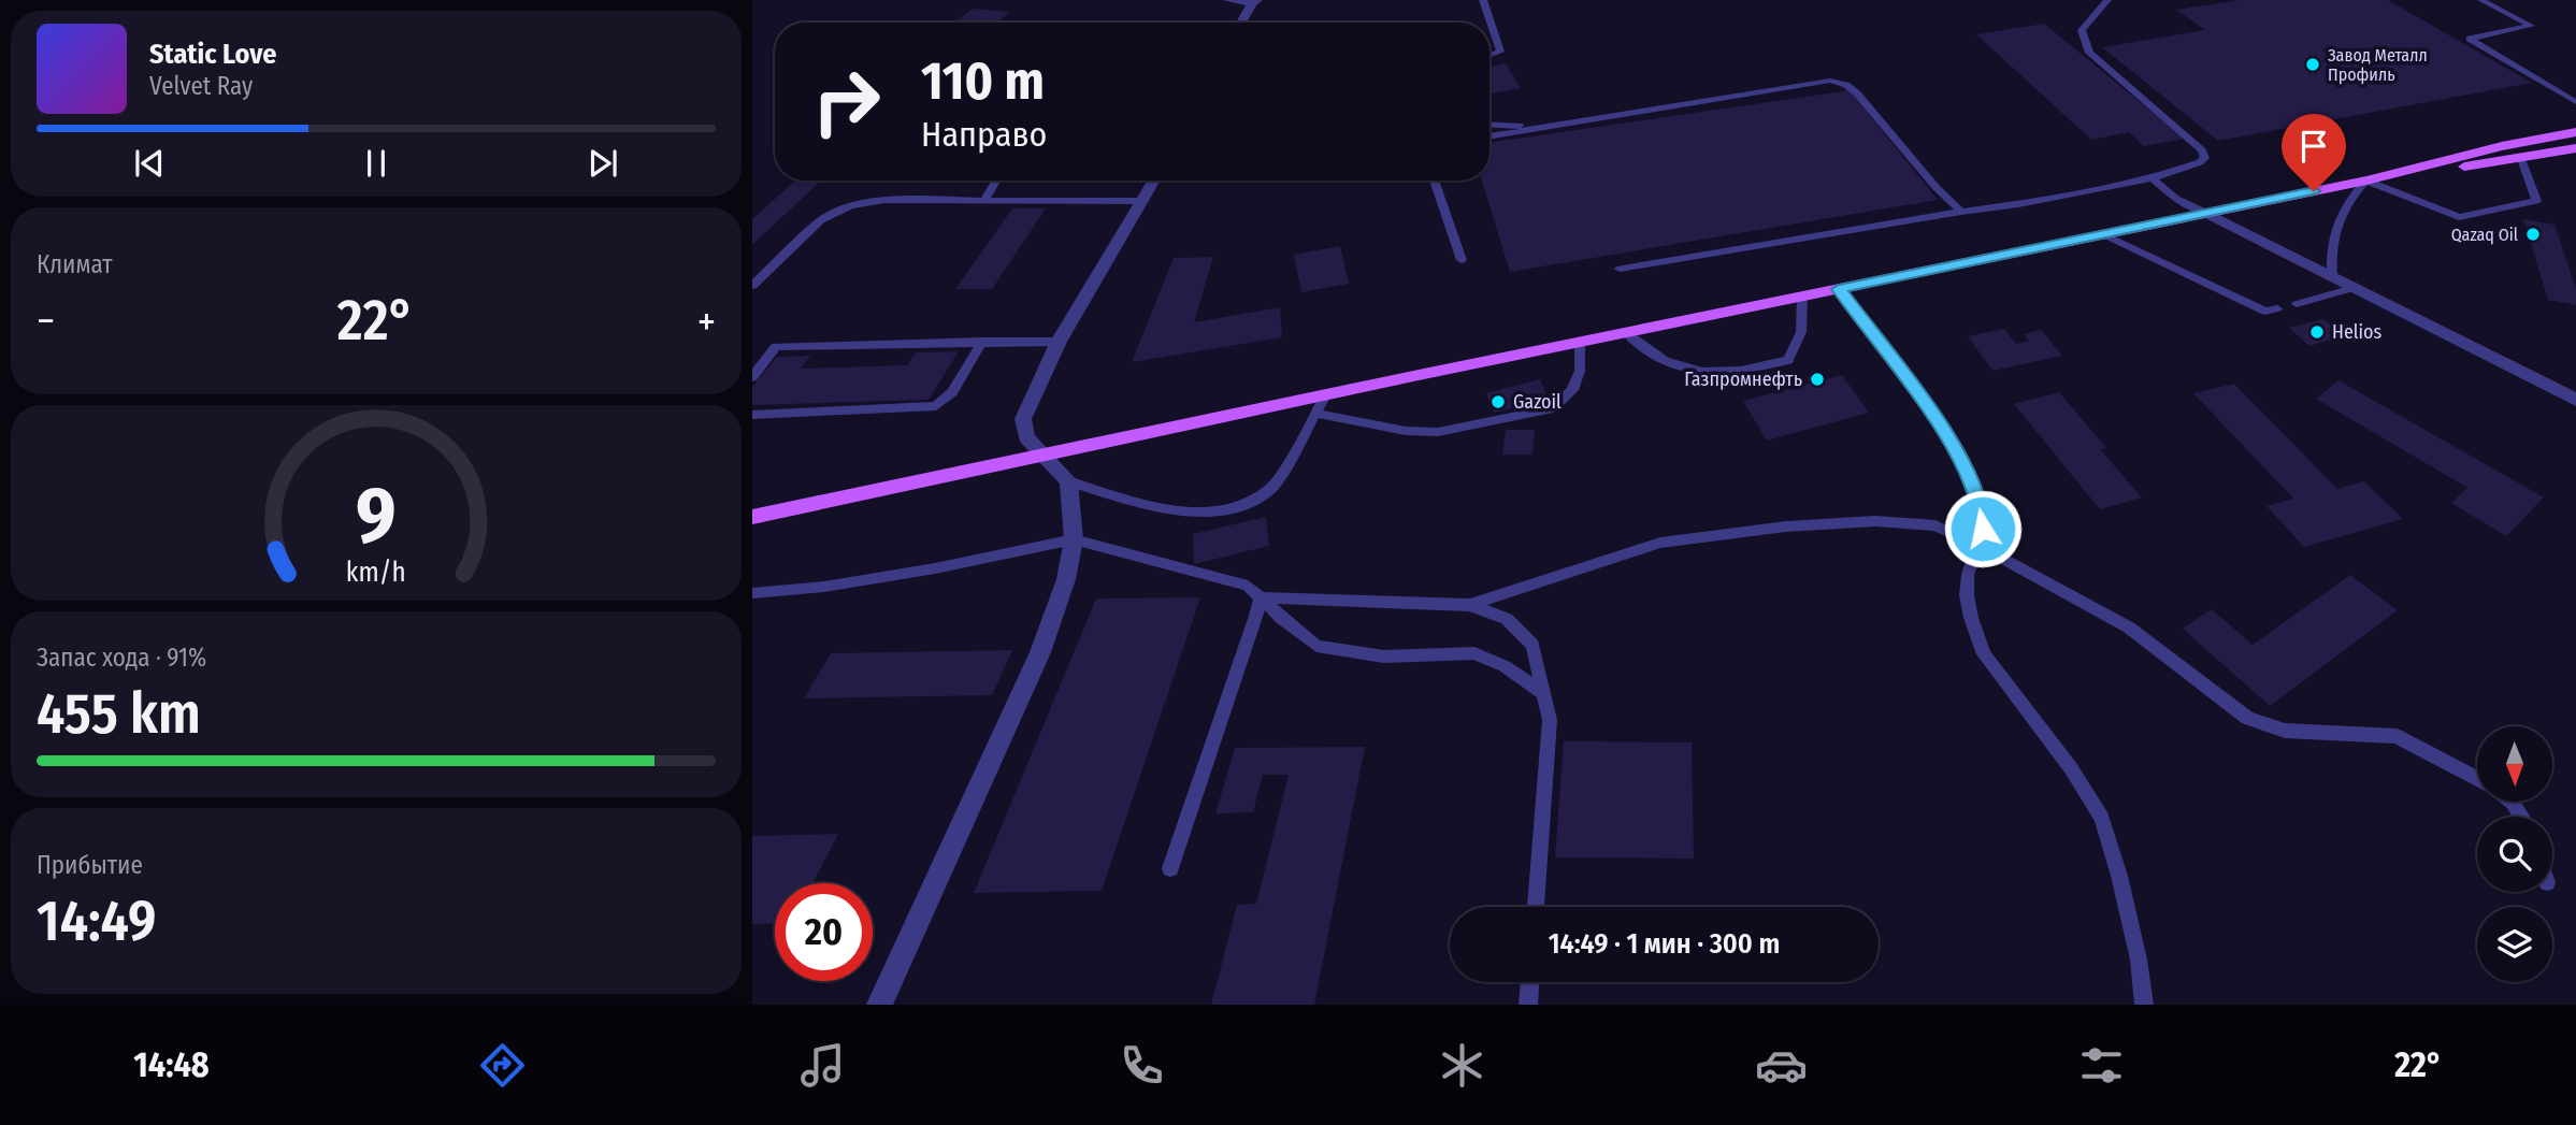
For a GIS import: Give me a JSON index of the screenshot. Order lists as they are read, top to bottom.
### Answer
{
  "places": [
    "Завод Металл Профиль",
    "Qazaq Oil",
    "Helios",
    "Газпромнефть",
    "Gazoil"
  ],
  "north": "bottom",
  "page": {
    "turn": ["110 m", "Направо"],
    "song": ["Static Love", "Velvet Ray"],
    "tile": [
      "Климат",
      ["Запас хода · 91%", "455 km"],
      ["Прибытие", "14:49"]
    ],
    "heat": ["−", "22°", "+"],
    "limit": "20",
    "trip": "14:49 · 1 мин · 300 m",
    "tabs": ["14:48", "22°"],
    "gauge": ["9", "km/h"]
  }
}
